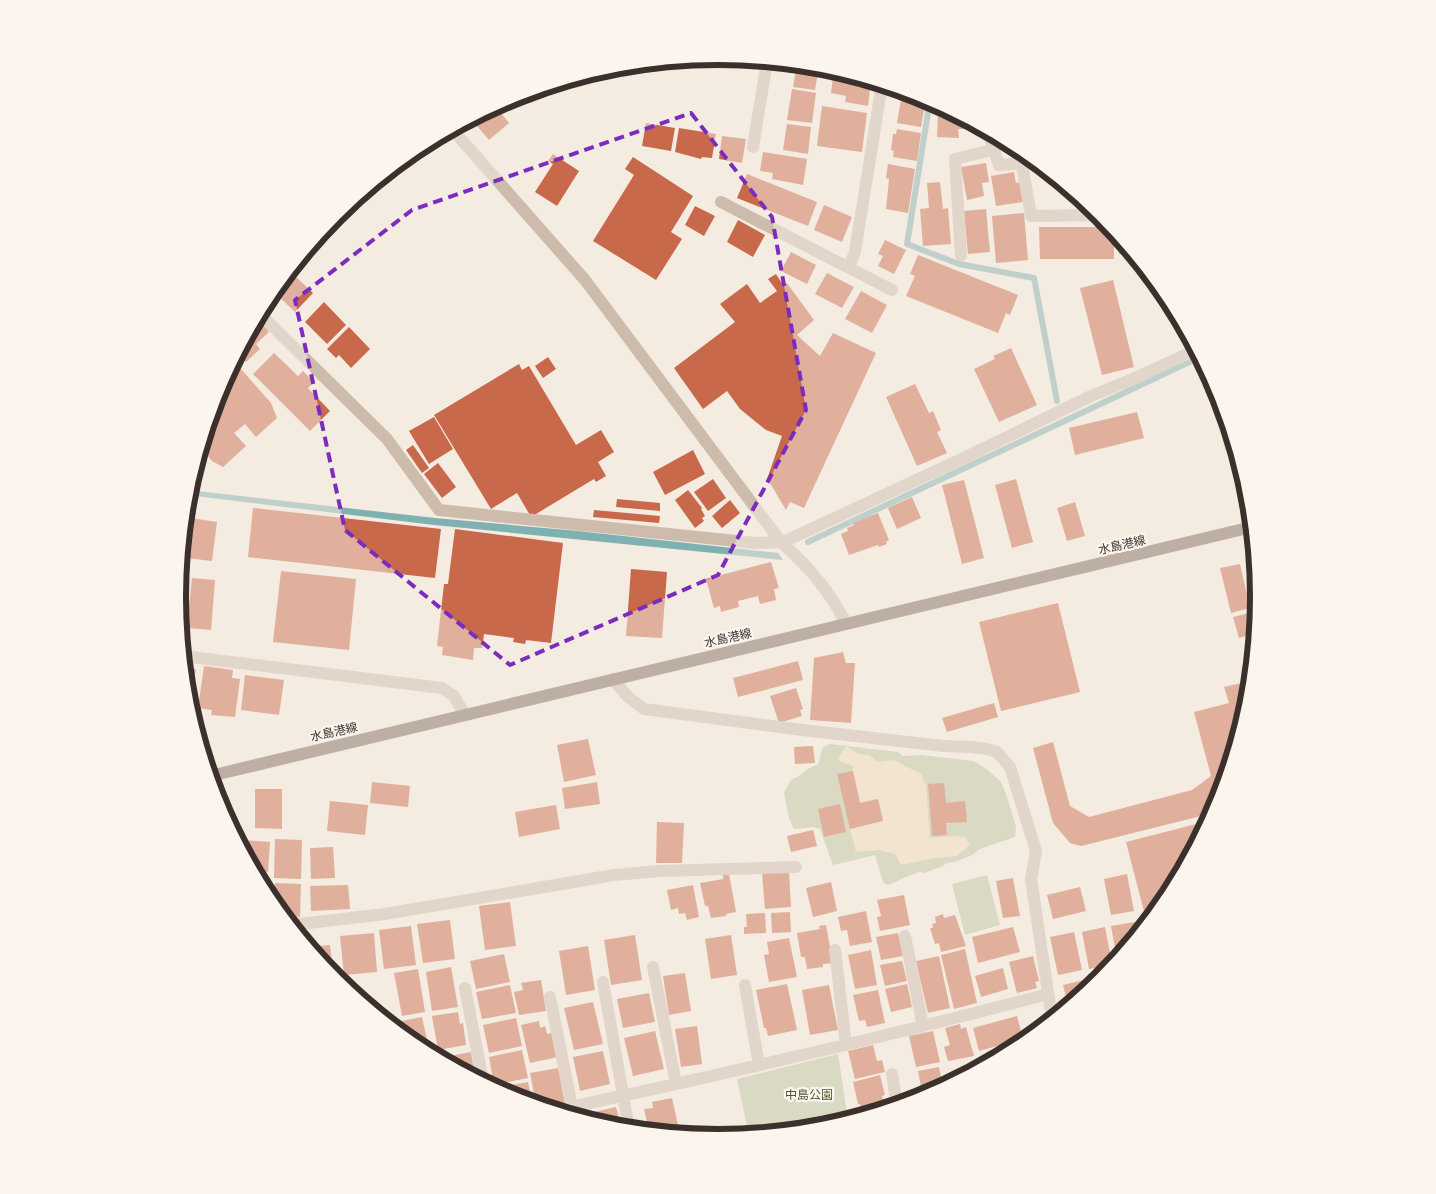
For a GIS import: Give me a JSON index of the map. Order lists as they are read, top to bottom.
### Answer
{
  "streets": {
    "main road": ["水島港線"]
  },
  "parks": ["中島公園"]
}
